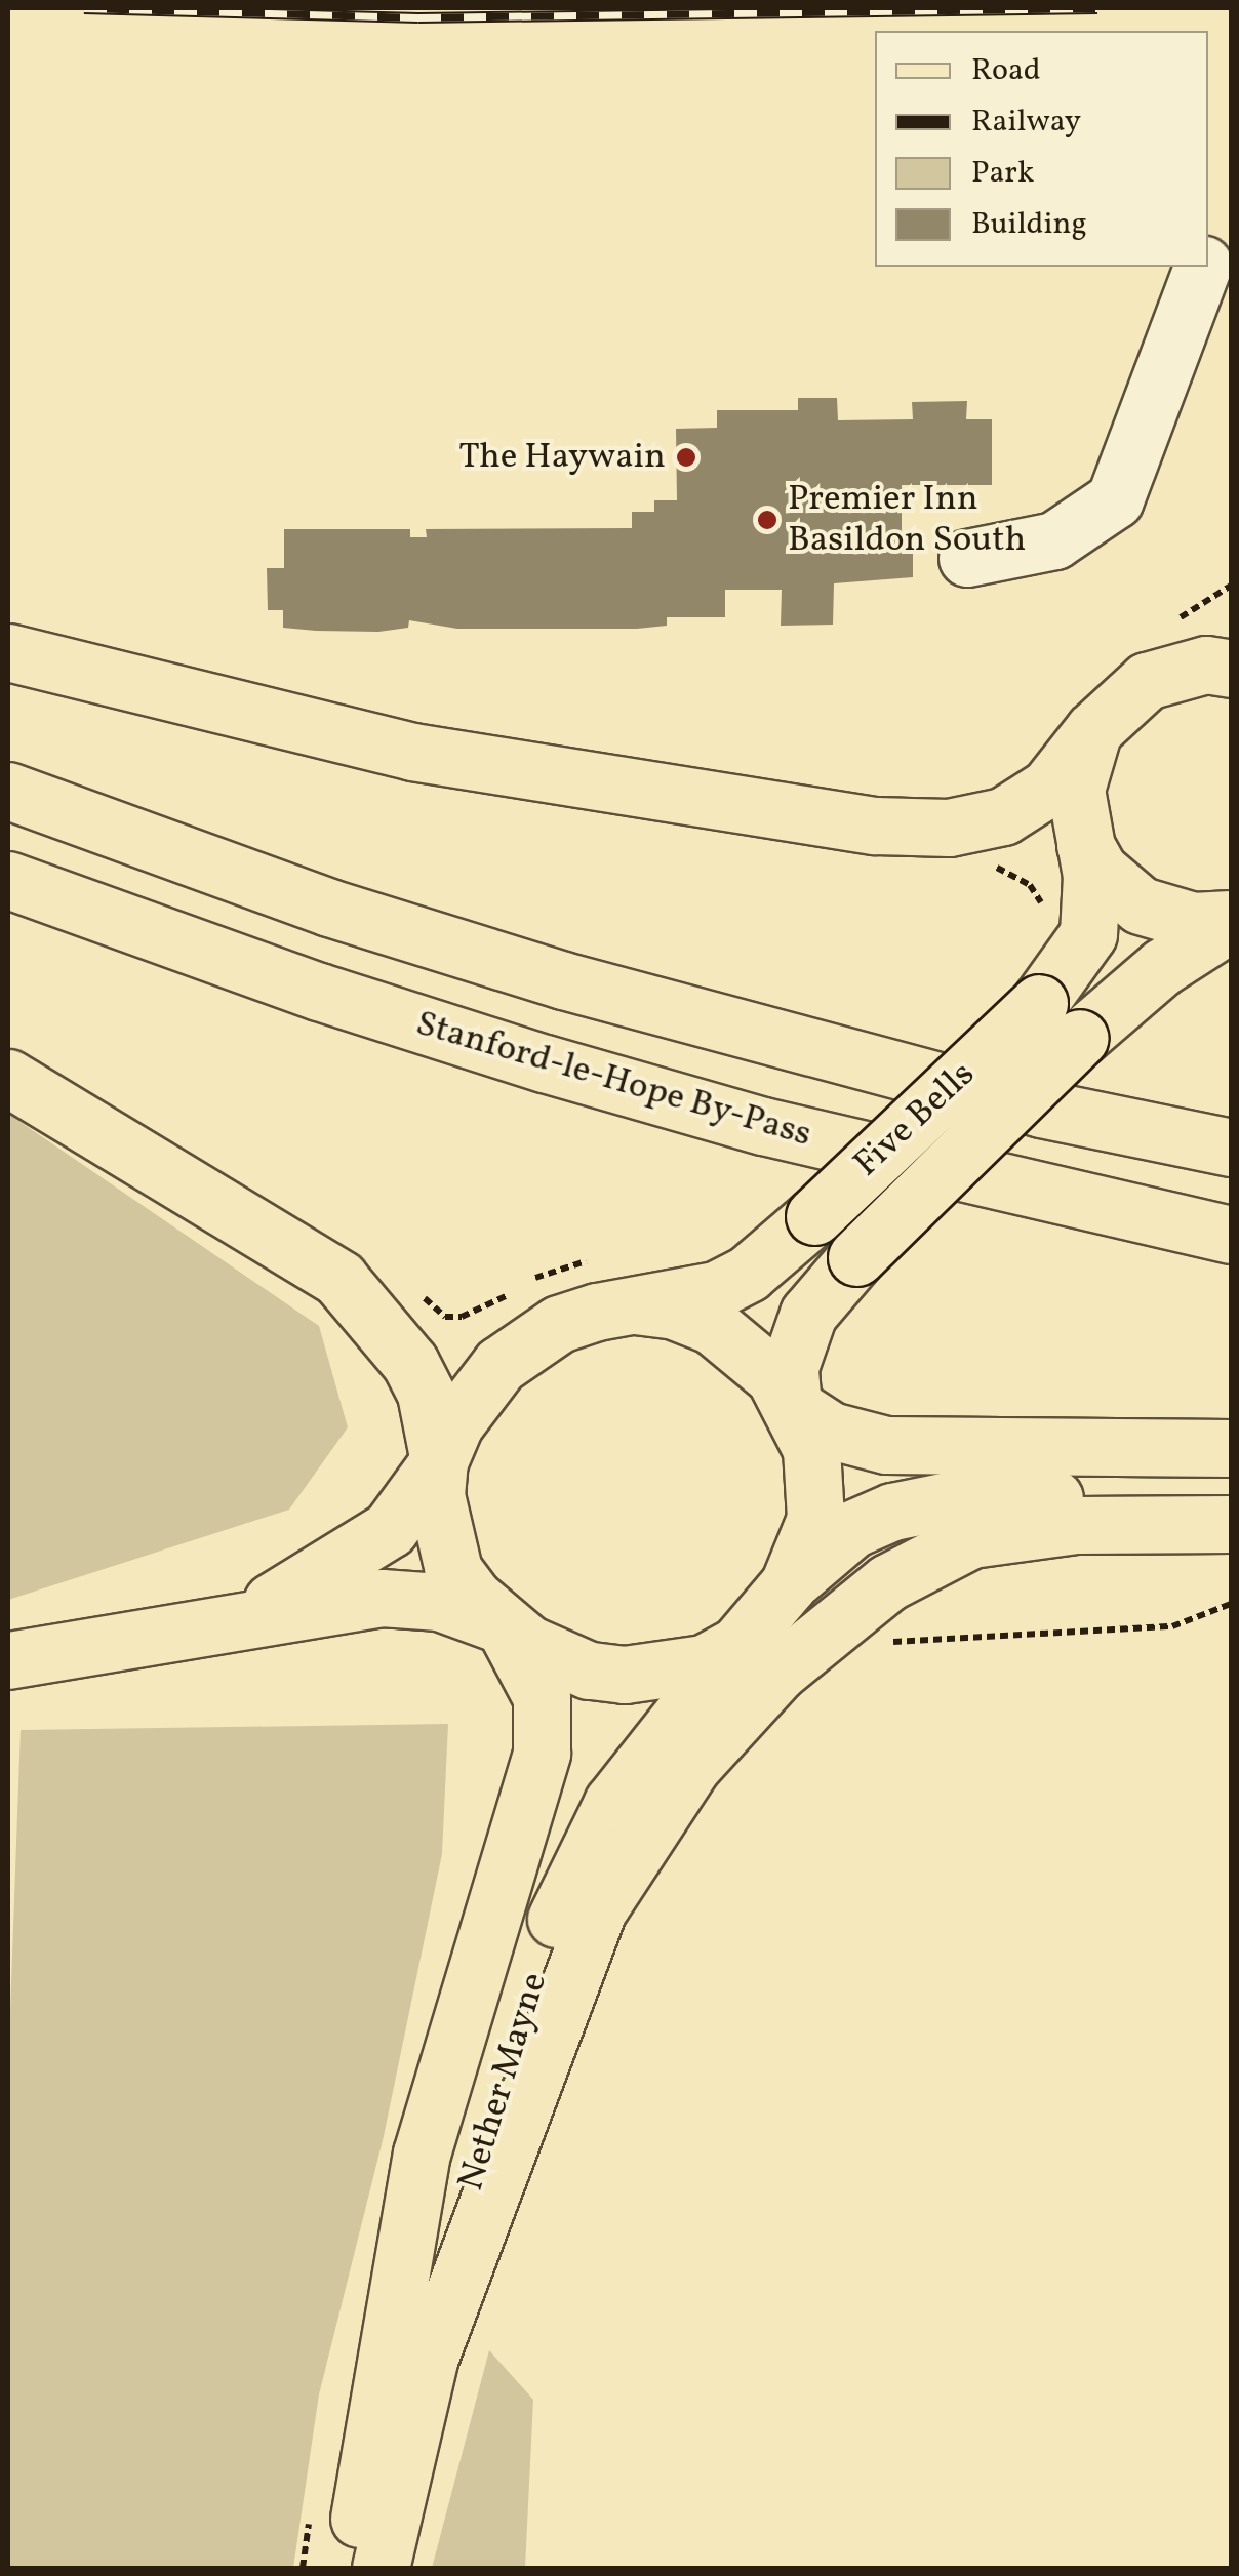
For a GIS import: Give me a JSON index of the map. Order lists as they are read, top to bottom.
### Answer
{
  "streets": {
    "main road": ["Stanford-le-Hope By-Pass", "Five Bells", "Nether Mayne"]
  },
  "crossings": [
    ["Five Bells", "Nether Mayne"]
  ],
  "places": ["The Haywain", "Premier Inn Basildon South"],
  "legend": [
    "Road",
    "Railway",
    "Park",
    "Building"
  ]
}
